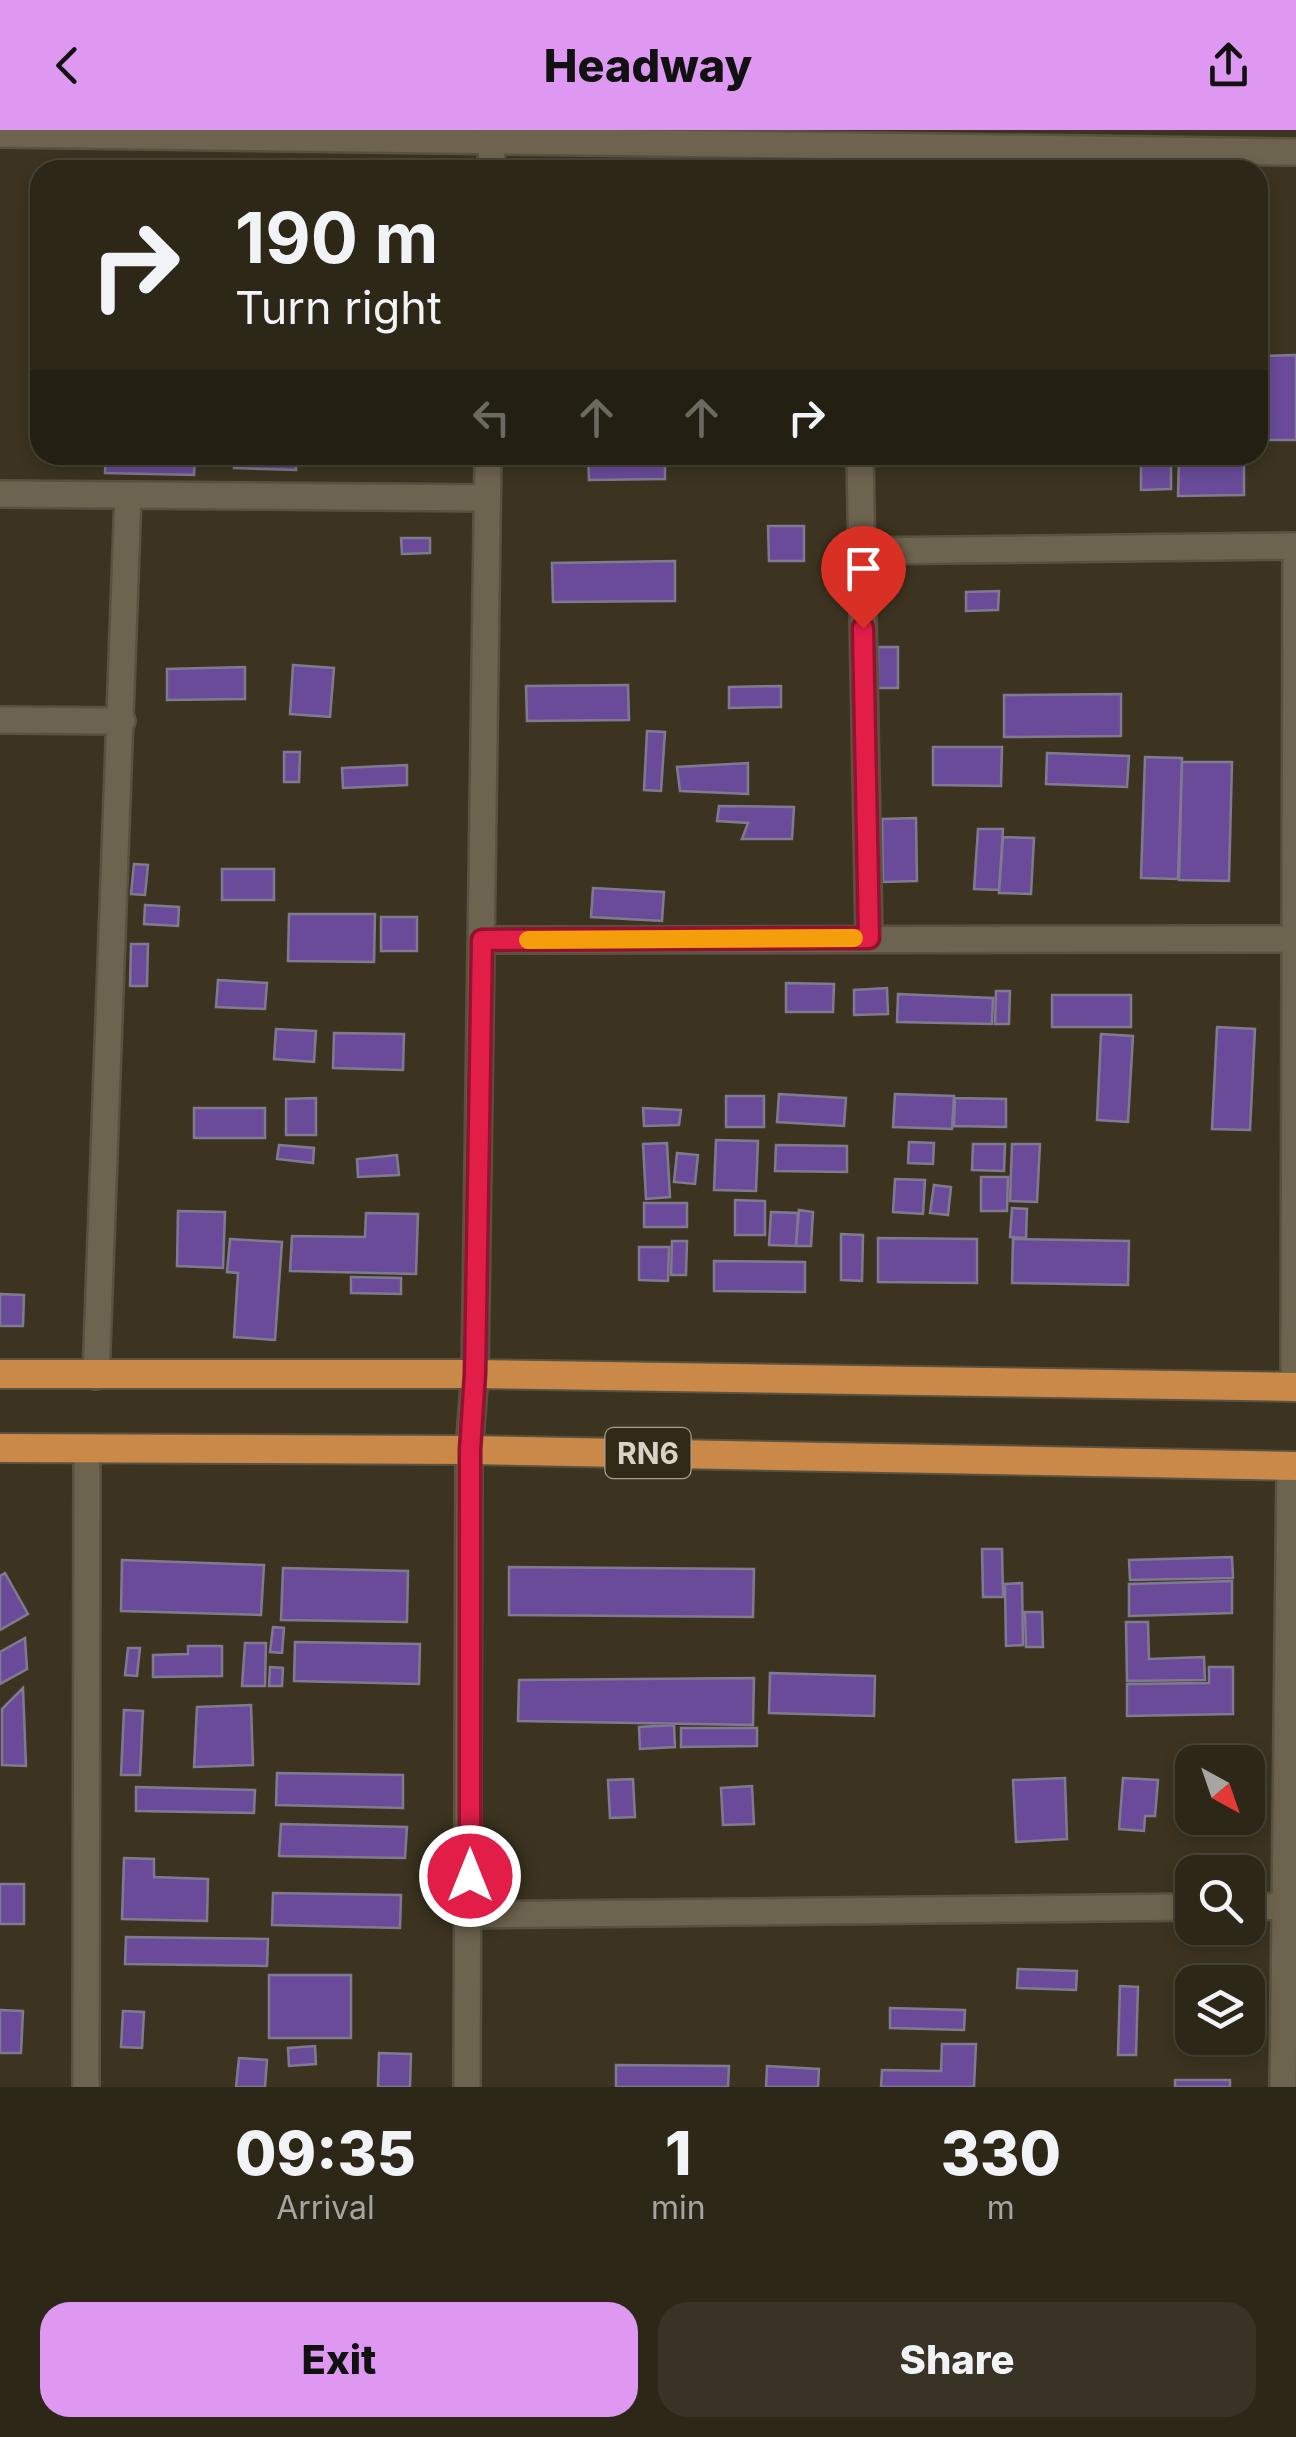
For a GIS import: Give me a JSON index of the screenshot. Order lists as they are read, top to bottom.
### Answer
{
  "streets": {
    "highway": ["RN6"]
  },
  "north": "bottom right",
  "page": {
    "header": "Headway",
    "turn": ["190 m", "Turn right"],
    "eta": [
      "09:35",
      "Arrival",
      "1",
      "min",
      "330",
      "m"
    ],
    "buttons": ["Exit", "Share"]
  }
}
